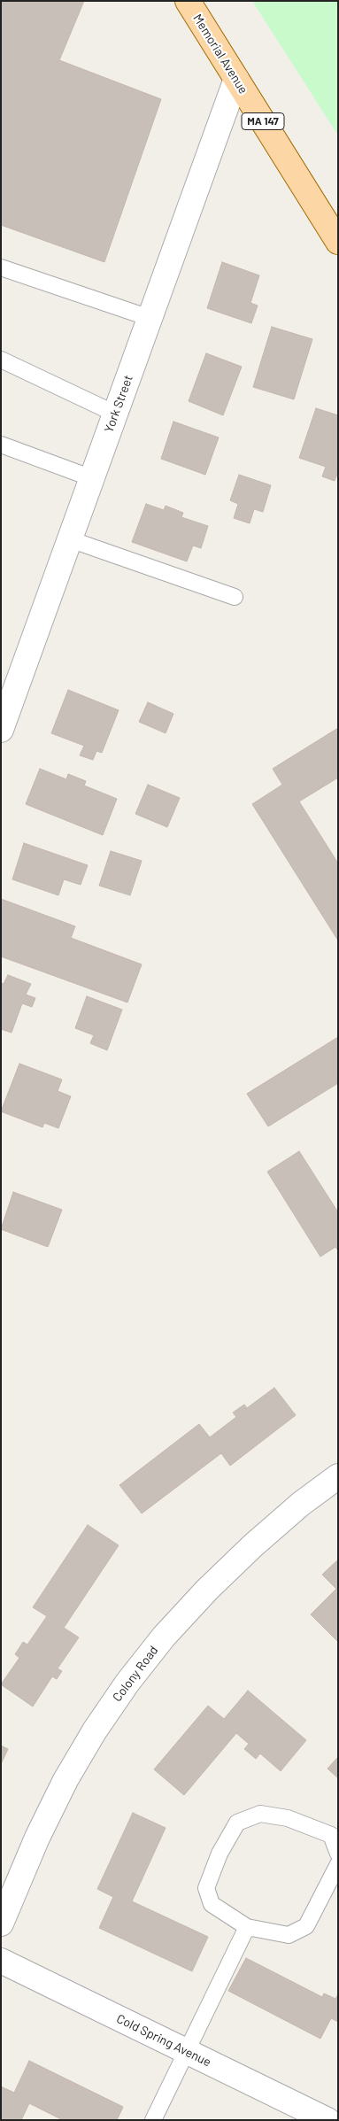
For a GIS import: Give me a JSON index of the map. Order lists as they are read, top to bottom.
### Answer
{
  "streets": {
    "main road": ["Memorial Avenue", "MA 147"],
    "street": ["York Street", "Colony Road", "Cold Spring Avenue"]
  },
  "crossings": [
    ["Memorial Avenue", "York Street"]
  ]
}
